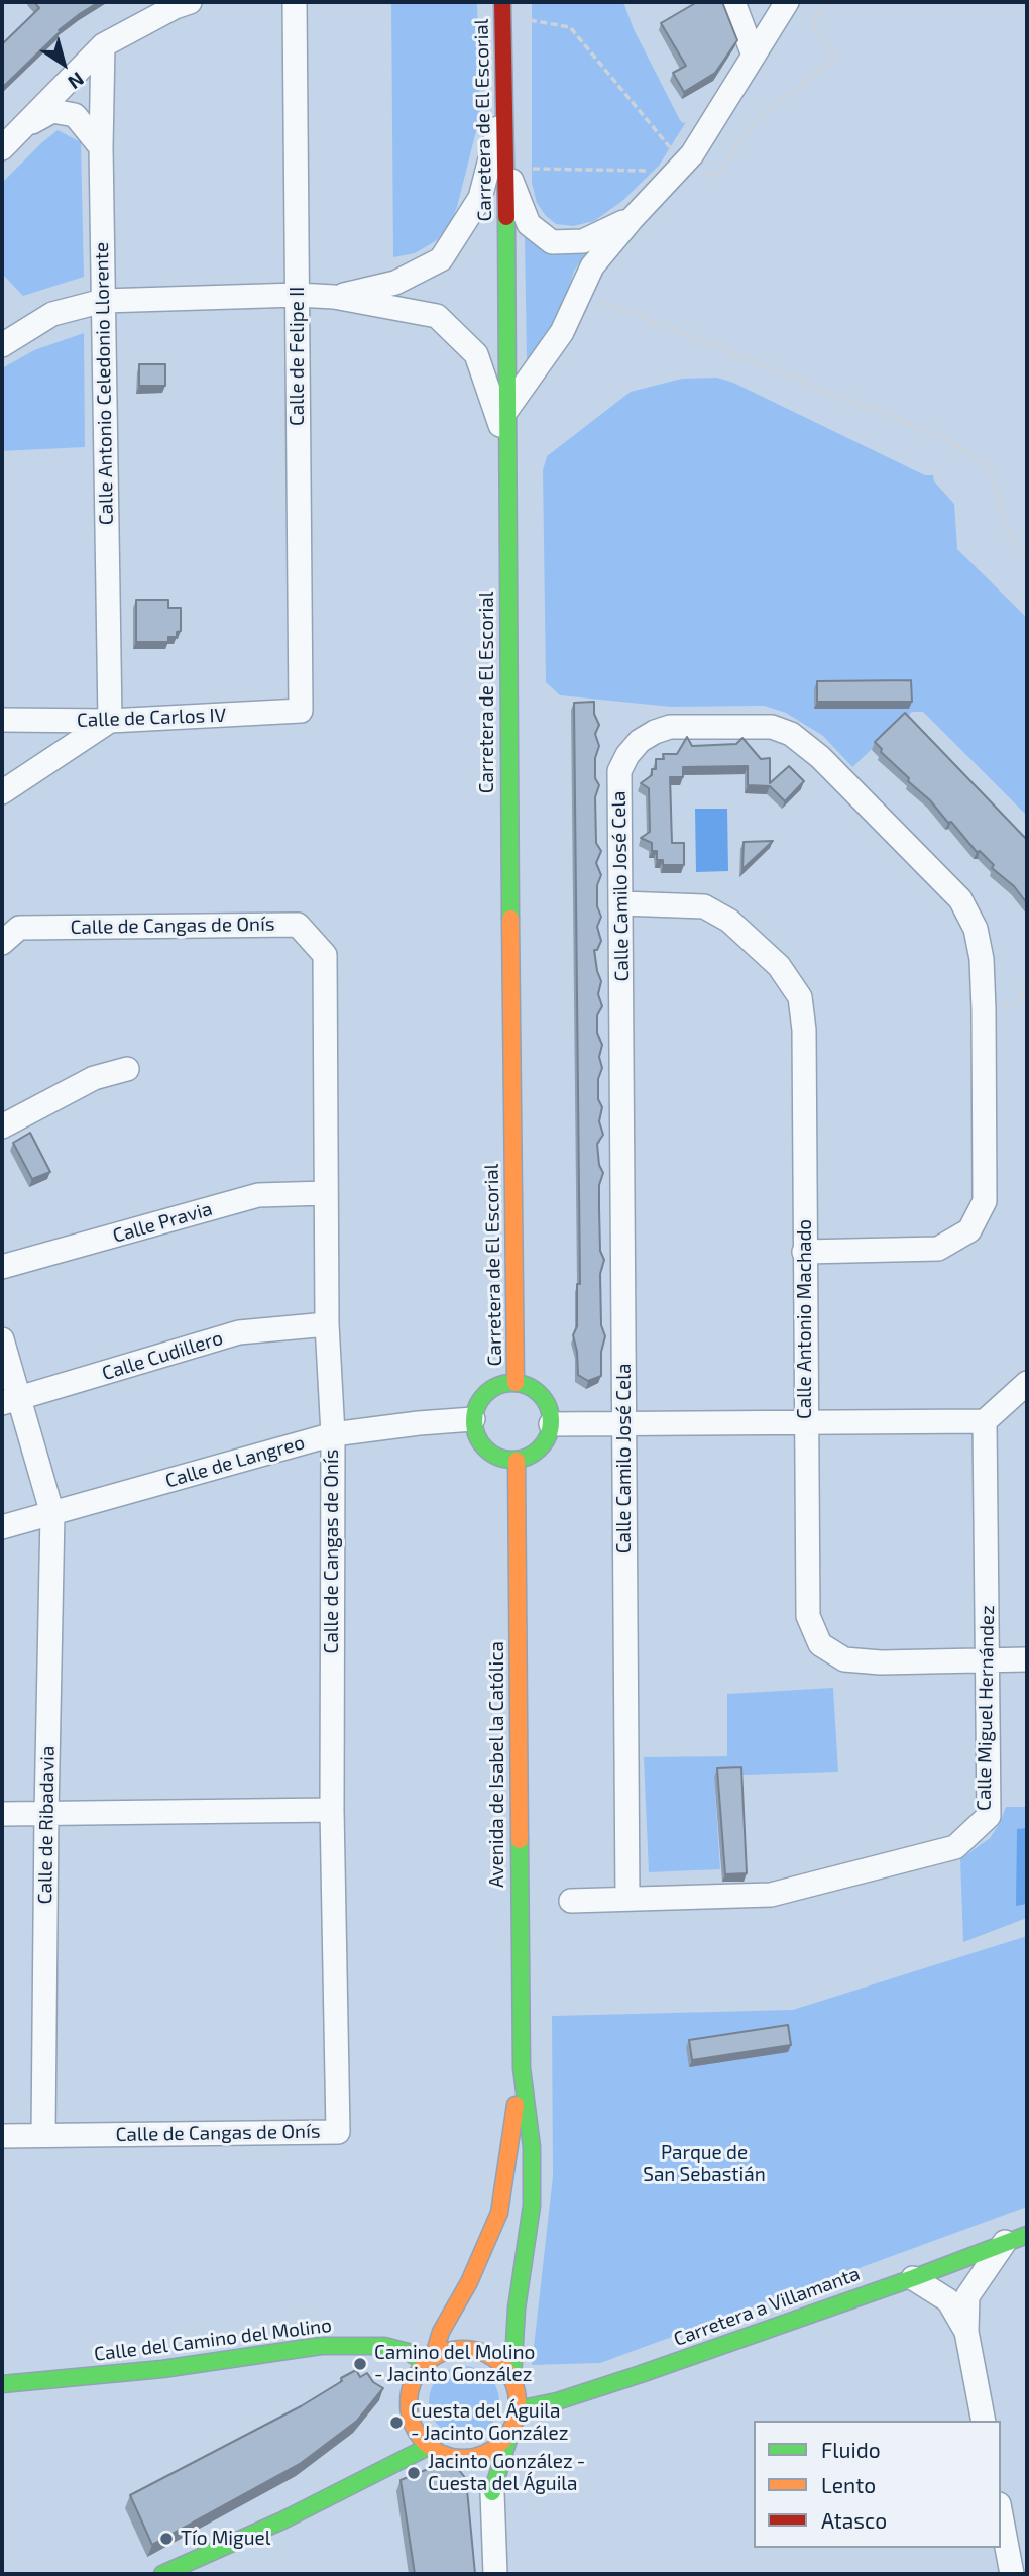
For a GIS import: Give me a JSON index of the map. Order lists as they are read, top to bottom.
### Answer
{
  "streets": {
    "street": [
      "Carretera de El Escorial",
      "Calle de Felipe II",
      "Calle Antonio Celedonio Llorente",
      "Calle de Carlos IV",
      "Calle Camilo José Cela",
      "Calle de Cangas de Onís",
      "Calle Pravia",
      "Calle Antonio Machado",
      "Calle Cudillero",
      "Calle de Langreo",
      "Calle Miguel Hernández",
      "Avenida de Isabel la Católica",
      "Calle de Ribadavia",
      "Carretera a Villamanta",
      "Calle del Camino del Molino"
    ]
  },
  "crossings": [
    ["Carretera de El Escorial", "Calle de Langreo"],
    ["Carretera de El Escorial", "Avenida de Isabel la Católica"],
    ["Calle de Felipe II", "Calle de Carlos IV"],
    ["Calle Antonio Celedonio Llorente", "Calle de Carlos IV"],
    ["Calle Camilo José Cela", "Calle Antonio Machado"],
    ["Calle Camilo José Cela", "Calle Miguel Hernández"],
    ["Calle de Cangas de Onís", "Calle Pravia"],
    ["Calle de Cangas de Onís", "Calle Cudillero"],
    ["Calle de Cangas de Onís", "Calle de Langreo"],
    ["Calle de Cangas de Onís", "Calle de Ribadavia"],
    ["Calle Antonio Machado", "Calle Miguel Hernández"],
    ["Calle Cudillero", "Calle de Ribadavia"],
    ["Calle de Langreo", "Avenida de Isabel la Católica"],
    ["Calle de Langreo", "Calle de Ribadavia"],
    ["Avenida de Isabel la Católica", "Carretera a Villamanta"],
    ["Avenida de Isabel la Católica", "Calle del Camino del Molino"],
    ["Carretera a Villamanta", "Calle del Camino del Molino"]
  ],
  "parks": ["Parque de San Sebastián"],
  "places": [
    "Camino del Molino - Jacinto González",
    "Cuesta del Águila - Jacinto González",
    "Jacinto González - Cuesta del Águila",
    "Tío Miguel"
  ],
  "legend": ["Fluido", "Lento", "Atasco"],
  "north": "bottom right"
}
